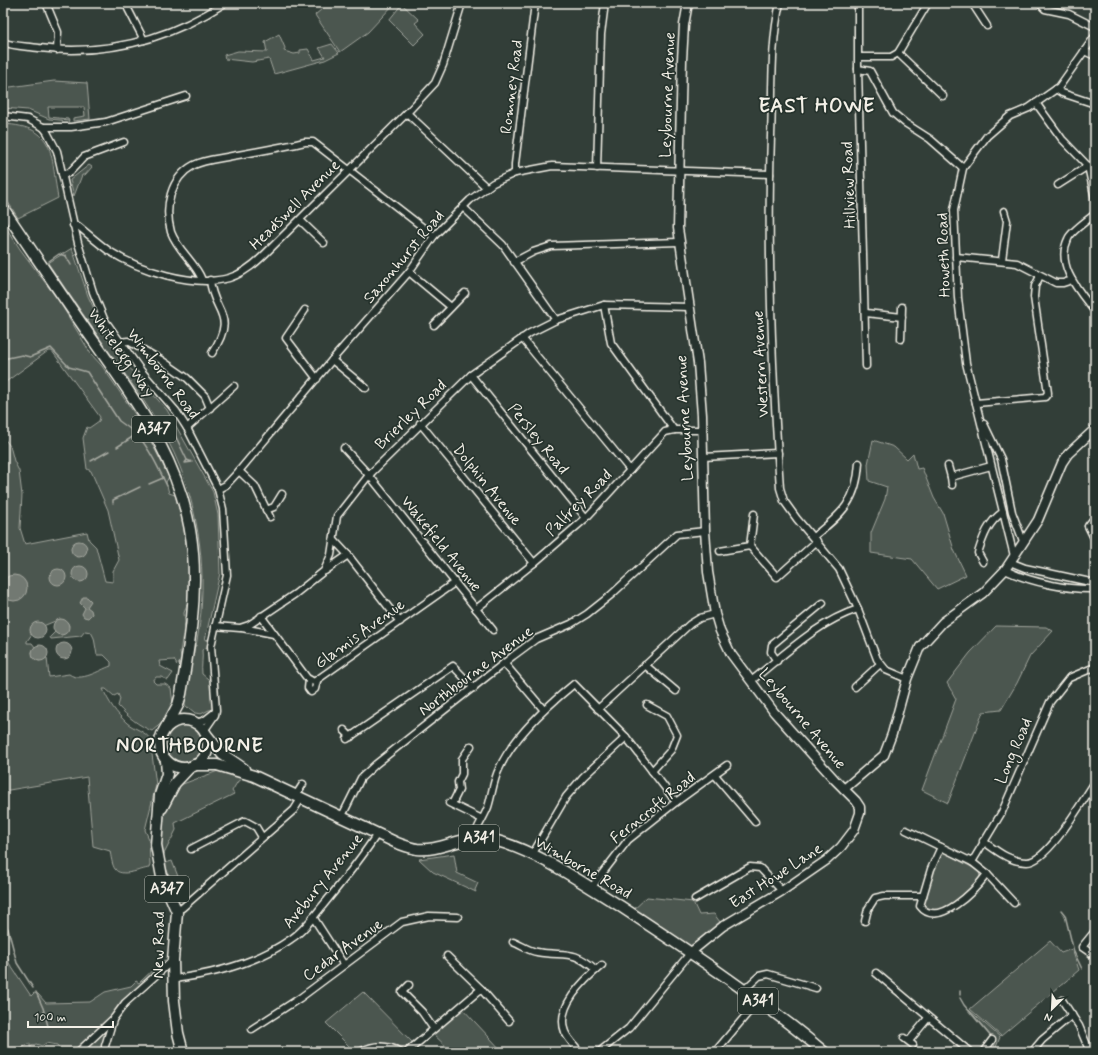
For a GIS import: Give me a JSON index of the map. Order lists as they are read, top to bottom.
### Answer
{
  "streets": {
    "main road": [
      "Whitelegg Way",
      "Wimborne Road",
      "A347",
      "A341",
      "New Road"
    ],
    "street": [
      "Romney Road",
      "Leybourne Avenue",
      "Hillview Road",
      "Headswell Avenue",
      "Howeth Road",
      "Saxonhurst Road",
      "Western Avenue",
      "Brierley Road",
      "Persley Road",
      "Dolphin Avenue",
      "Palfrey Road",
      "Wakefield Avenue",
      "Glamis Avenue",
      "Northbourne Avenue",
      "Long Road",
      "Ferncroft Road",
      "East Howe Lane",
      "Avebury Avenue",
      "Cedar Avenue"
    ]
  },
  "crossings": [
    ["Romney Road", "Saxonhurst Road"],
    ["Leybourne Avenue", "Saxonhurst Road"],
    ["Leybourne Avenue", "Brierley Road"],
    ["Leybourne Avenue", "Northbourne Avenue"],
    ["Leybourne Avenue", "East Howe Lane"],
    ["Headswell Avenue", "Wimborne Road"],
    ["Saxonhurst Road", "Western Avenue"],
    ["Saxonhurst Road", "Wimborne Road"],
    ["Whitelegg Way", "Wimborne Road"],
    ["Whitelegg Way", "New Road"],
    ["Wimborne Road", "Northbourne Avenue"],
    ["Wimborne Road", "Ferncroft Road"],
    ["Wimborne Road", "East Howe Lane"],
    ["Wimborne Road", "Avebury Avenue"],
    ["Wimborne Road", "New Road"],
    ["Brierley Road", "Persley Road"],
    ["Brierley Road", "Dolphin Avenue"],
    ["Brierley Road", "Wakefield Avenue"],
    ["Brierley Road", "Glamis Avenue"],
    ["Persley Road", "Palfrey Road"],
    ["Dolphin Avenue", "Palfrey Road"],
    ["Palfrey Road", "Wakefield Avenue"],
    ["Wakefield Avenue", "Glamis Avenue"],
    ["Avebury Avenue", "New Road"]
  ],
  "districts": ["EAST HOWE", "NORTHBOURNE"],
  "scale_bar": "100 m",
  "north": "bottom left"
}
